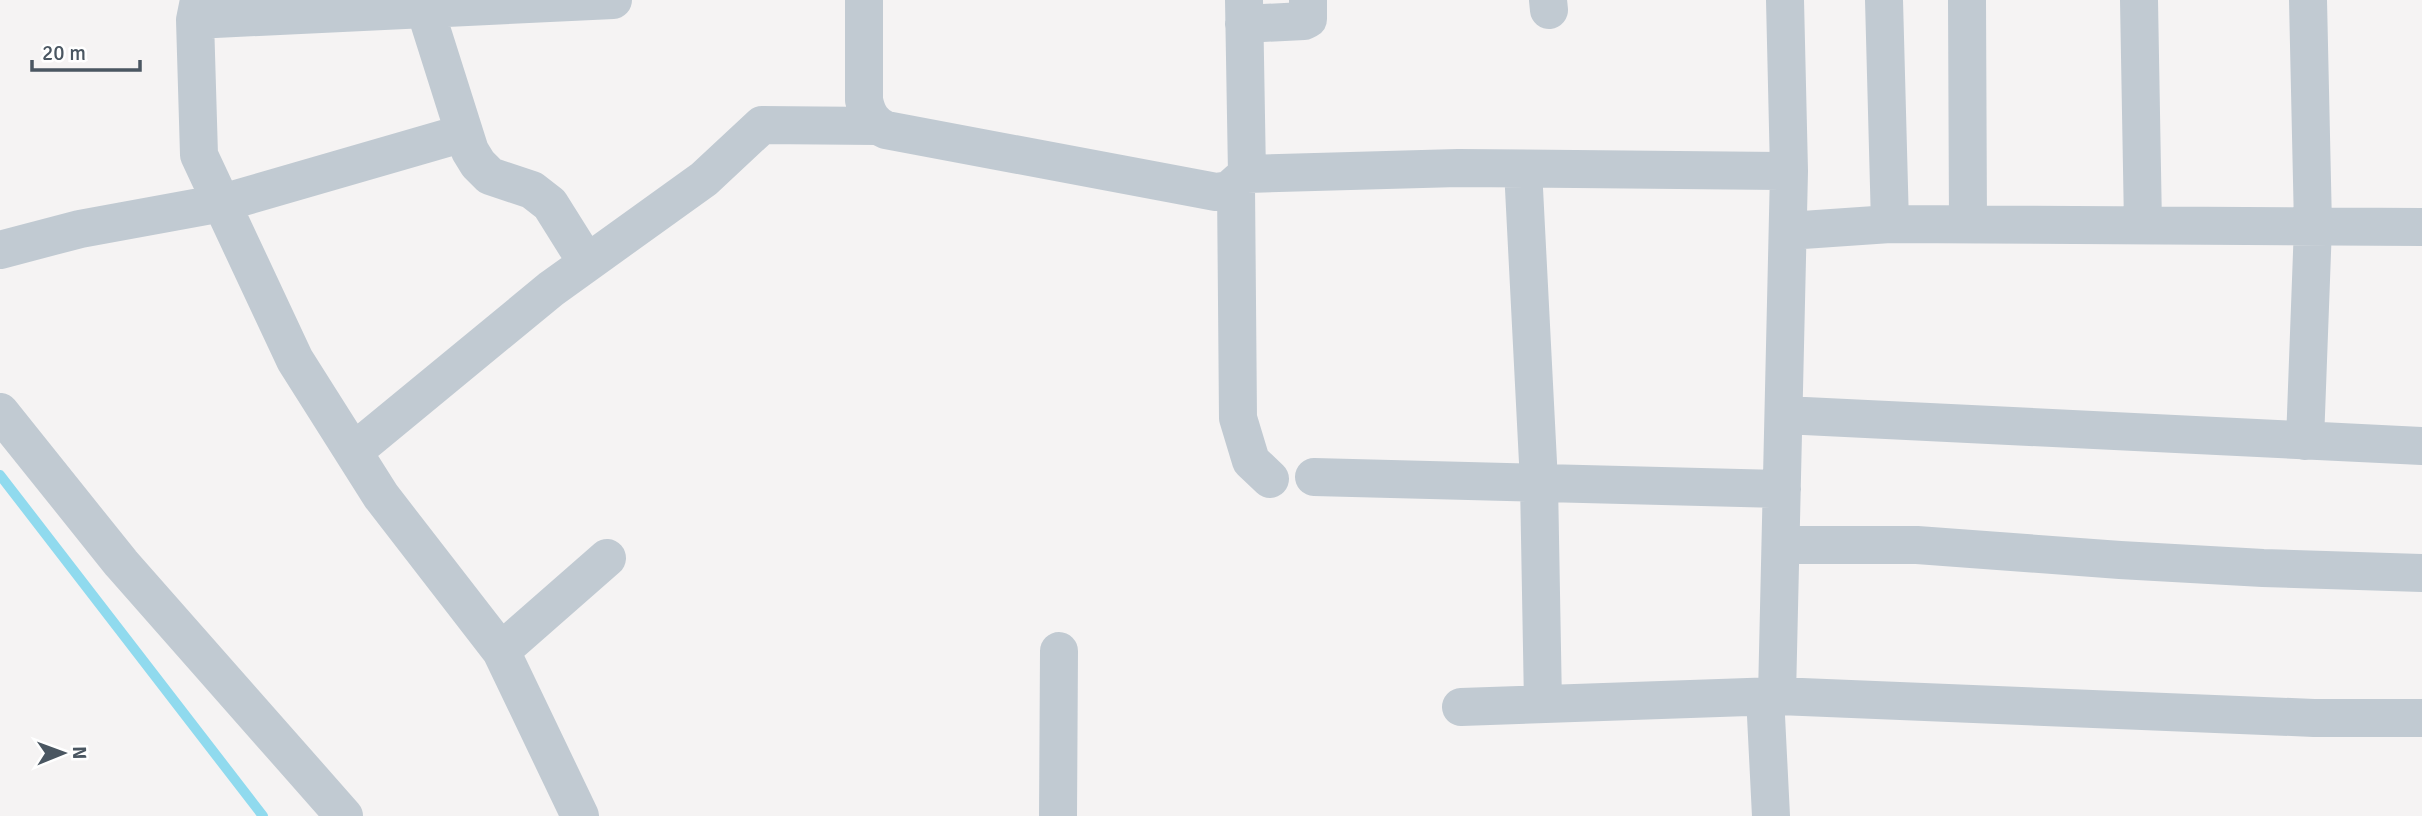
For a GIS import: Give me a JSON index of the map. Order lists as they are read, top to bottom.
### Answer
{
  "scale_bar": "20 m",
  "north": "right"
}
